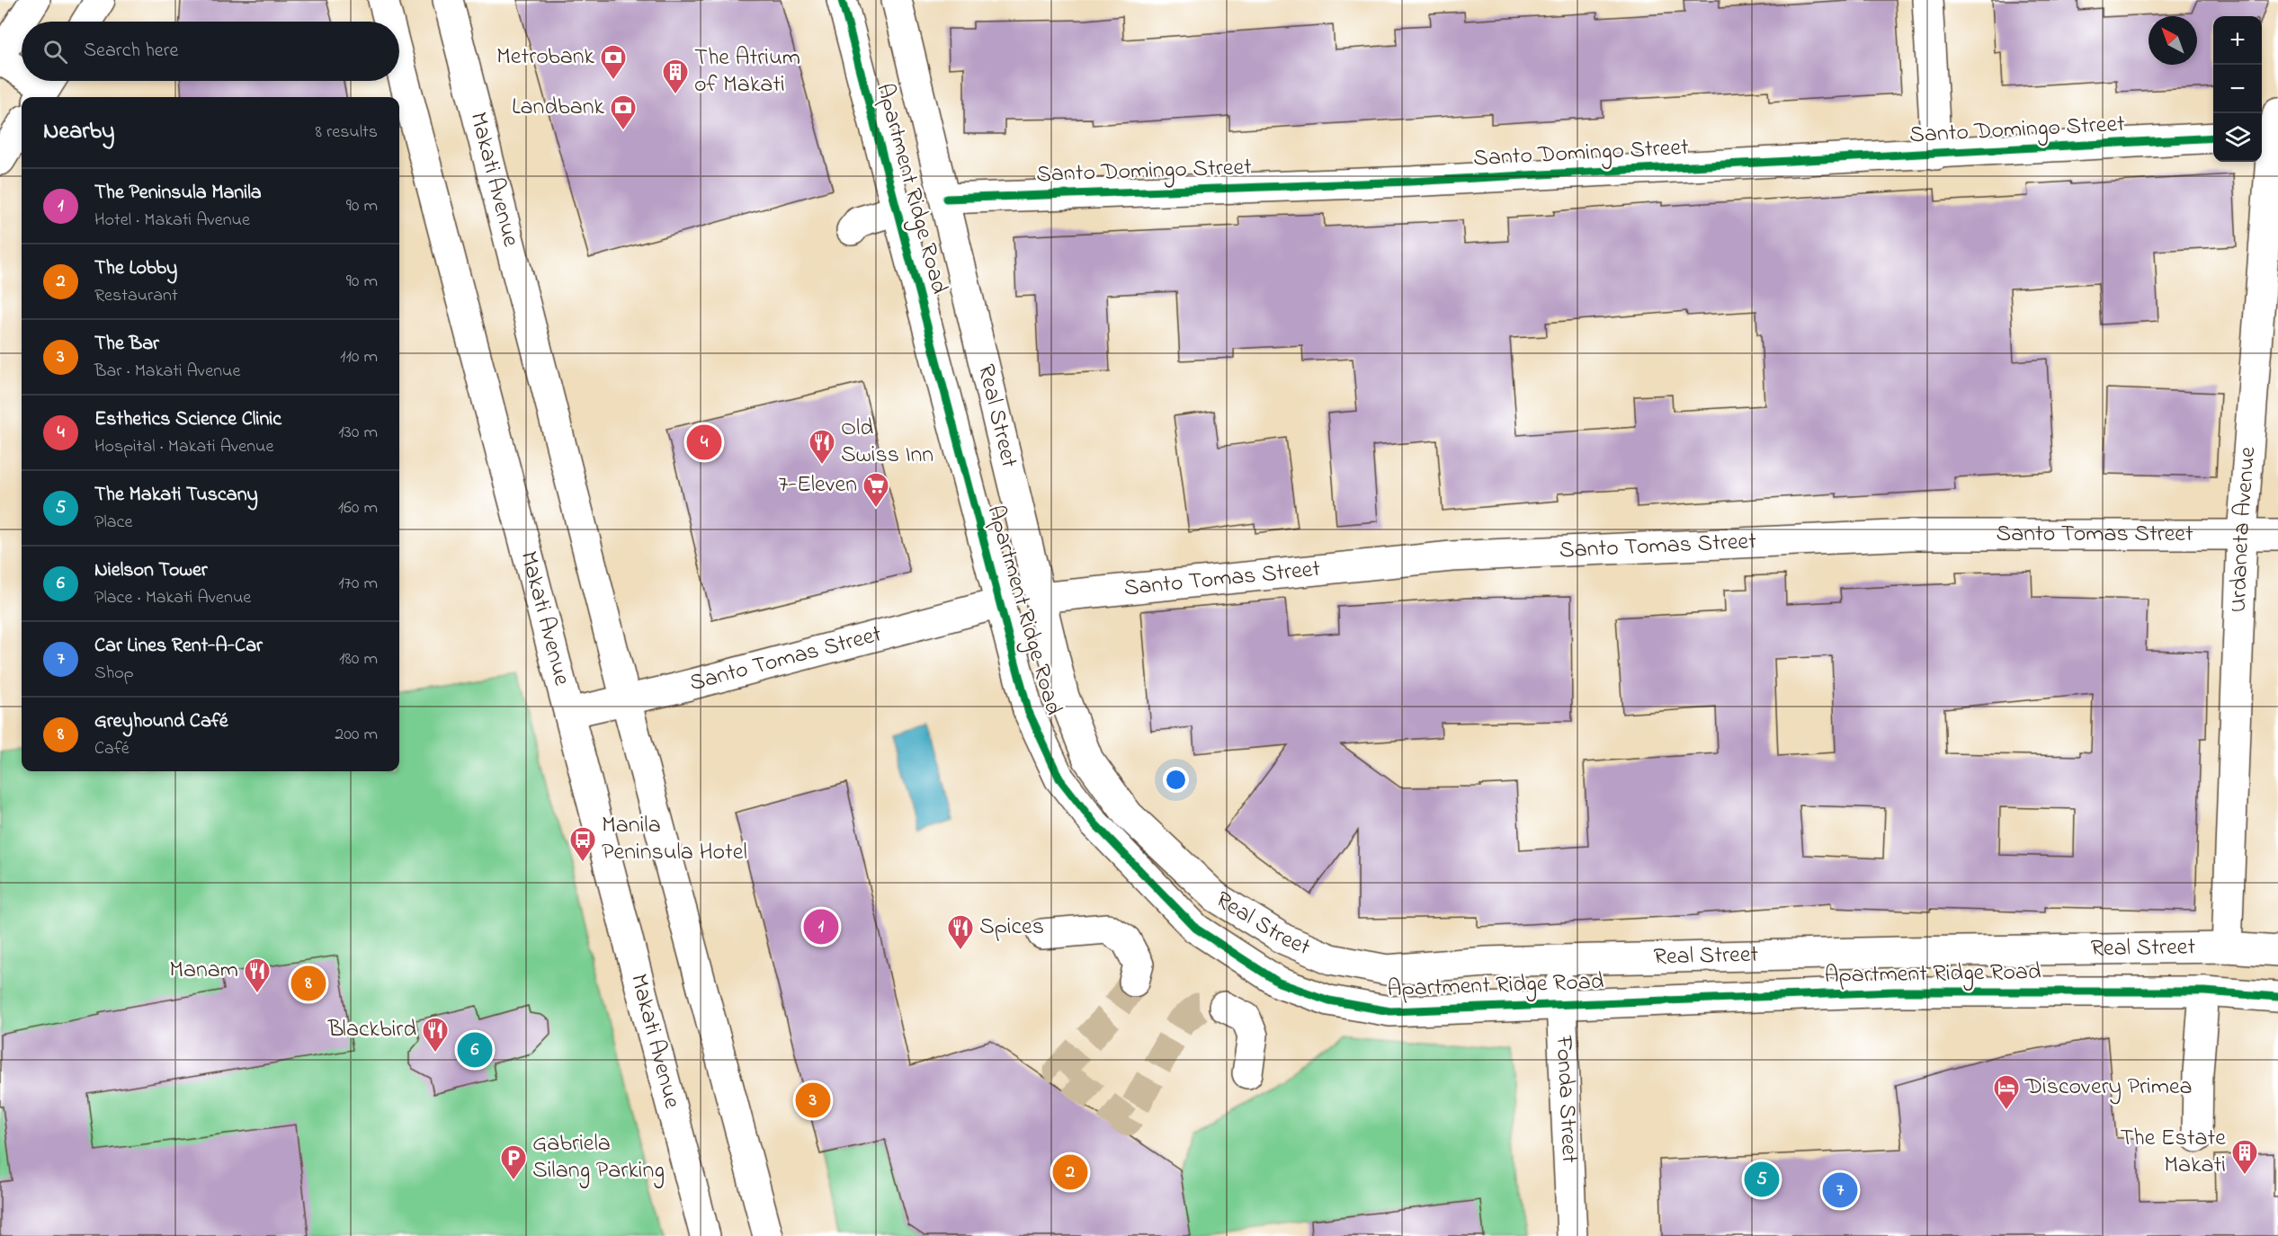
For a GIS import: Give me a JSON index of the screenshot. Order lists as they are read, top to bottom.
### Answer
{
  "streets": {
    "street": [
      "Santo Domingo Street",
      "Makati Avenue",
      "Apartment Ridge Road",
      "Real Street",
      "Urdaneta Avenue",
      "Santo Tomas Street",
      "Fonda Street"
    ]
  },
  "crossings": [
    ["Santo Domingo Street", "Real Street"],
    ["Makati Avenue", "Santo Tomas Street"],
    ["Apartment Ridge Road", "Santo Tomas Street"],
    ["Apartment Ridge Road", "Fonda Street"],
    ["Real Street", "Urdaneta Avenue"],
    ["Real Street", "Santo Tomas Street"],
    ["Real Street", "Fonda Street"],
    ["Urdaneta Avenue", "Santo Tomas Street"]
  ],
  "places": {
    "bank": ["Metrobank", "Landbank"],
    "building": ["The Atrium of Makati", "The Estate Makati"],
    "restaurant": [
      "Old Swiss Inn",
      "Spices",
      "Manam",
      "Blackbird"
    ],
    "supermarket": ["7-Eleven"],
    "bus stop": ["Manila Peninsula Hotel"],
    "hotel": ["Discovery Primea"],
    "parking": ["Gabriela Silang Parking"]
  },
  "north": "top left",
  "page": {
    "map_buttons": ["+", "−"],
    "search": "Search here",
    "heading": ["Nearby", "8 results"],
    "list": [
      {
        "mark": "1",
        "name": "The Peninsula Manila",
        "note": "Hotel · Makati Avenue",
        "value": "90 m"
      },
      {
        "mark": "2",
        "name": "The Lobby",
        "note": "Restaurant",
        "value": "90 m"
      },
      {
        "mark": "3",
        "name": "The Bar",
        "note": "Bar · Makati Avenue",
        "value": "110 m"
      },
      {
        "mark": "4",
        "name": "Esthetics Science Clinic",
        "note": "Hospital · Makati Avenue",
        "value": "130 m"
      },
      {
        "mark": "5",
        "name": "The Makati Tuscany",
        "note": "Place",
        "value": "160 m"
      },
      {
        "mark": "6",
        "name": "Nielson Tower",
        "note": "Place · Makati Avenue",
        "value": "170 m"
      },
      {
        "mark": "7",
        "name": "Car Lines Rent-A-Car",
        "note": "Shop",
        "value": "180 m"
      },
      {
        "mark": "8",
        "name": "Greyhound Café",
        "note": "Café",
        "value": "200 m"
      }
    ],
    "pins": [
      "4",
      "1",
      "8",
      "6",
      "3",
      "2",
      "5",
      "7"
    ]
  }
}
